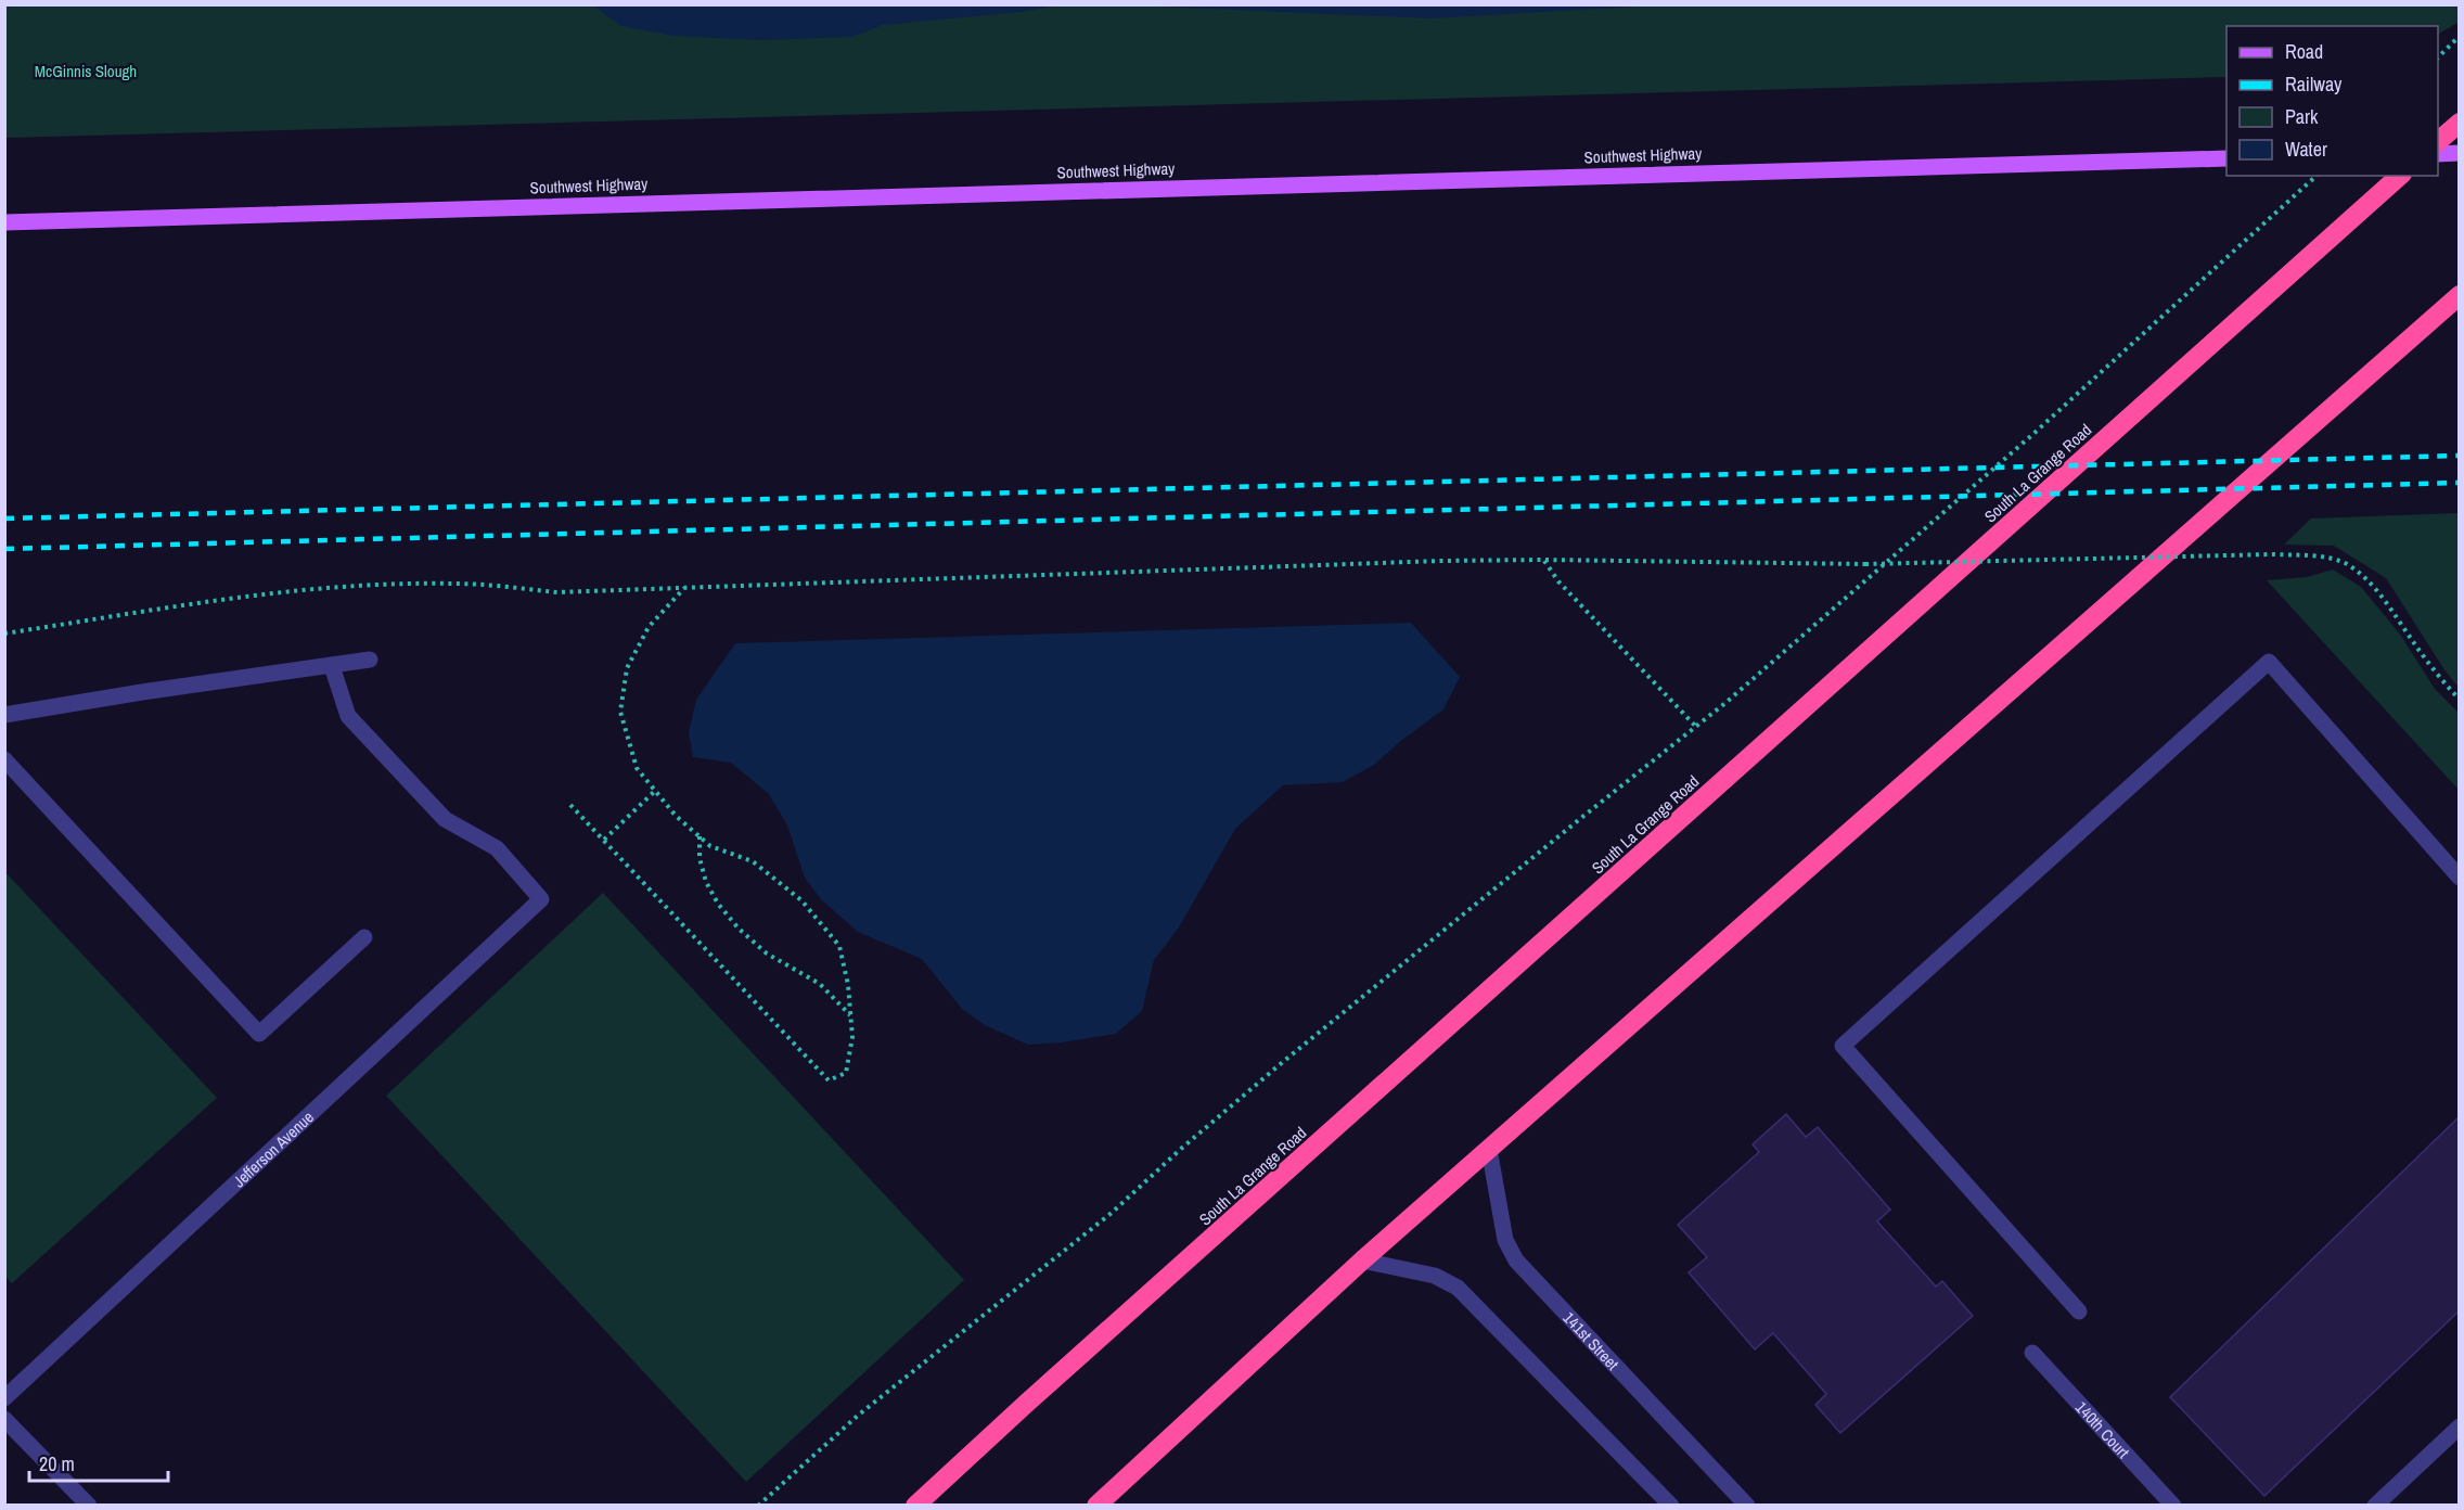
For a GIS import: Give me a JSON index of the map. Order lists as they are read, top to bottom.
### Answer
{
  "streets": {
    "highway": ["South La Grange Road"],
    "main road": ["Southwest Highway"],
    "street": ["Jefferson Avenue", "141st Street", "140th Court"]
  },
  "parks": ["McGinnis Slough"],
  "legend": [
    "Road",
    "Railway",
    "Park",
    "Water"
  ],
  "scale_bar": "20 m"
}
